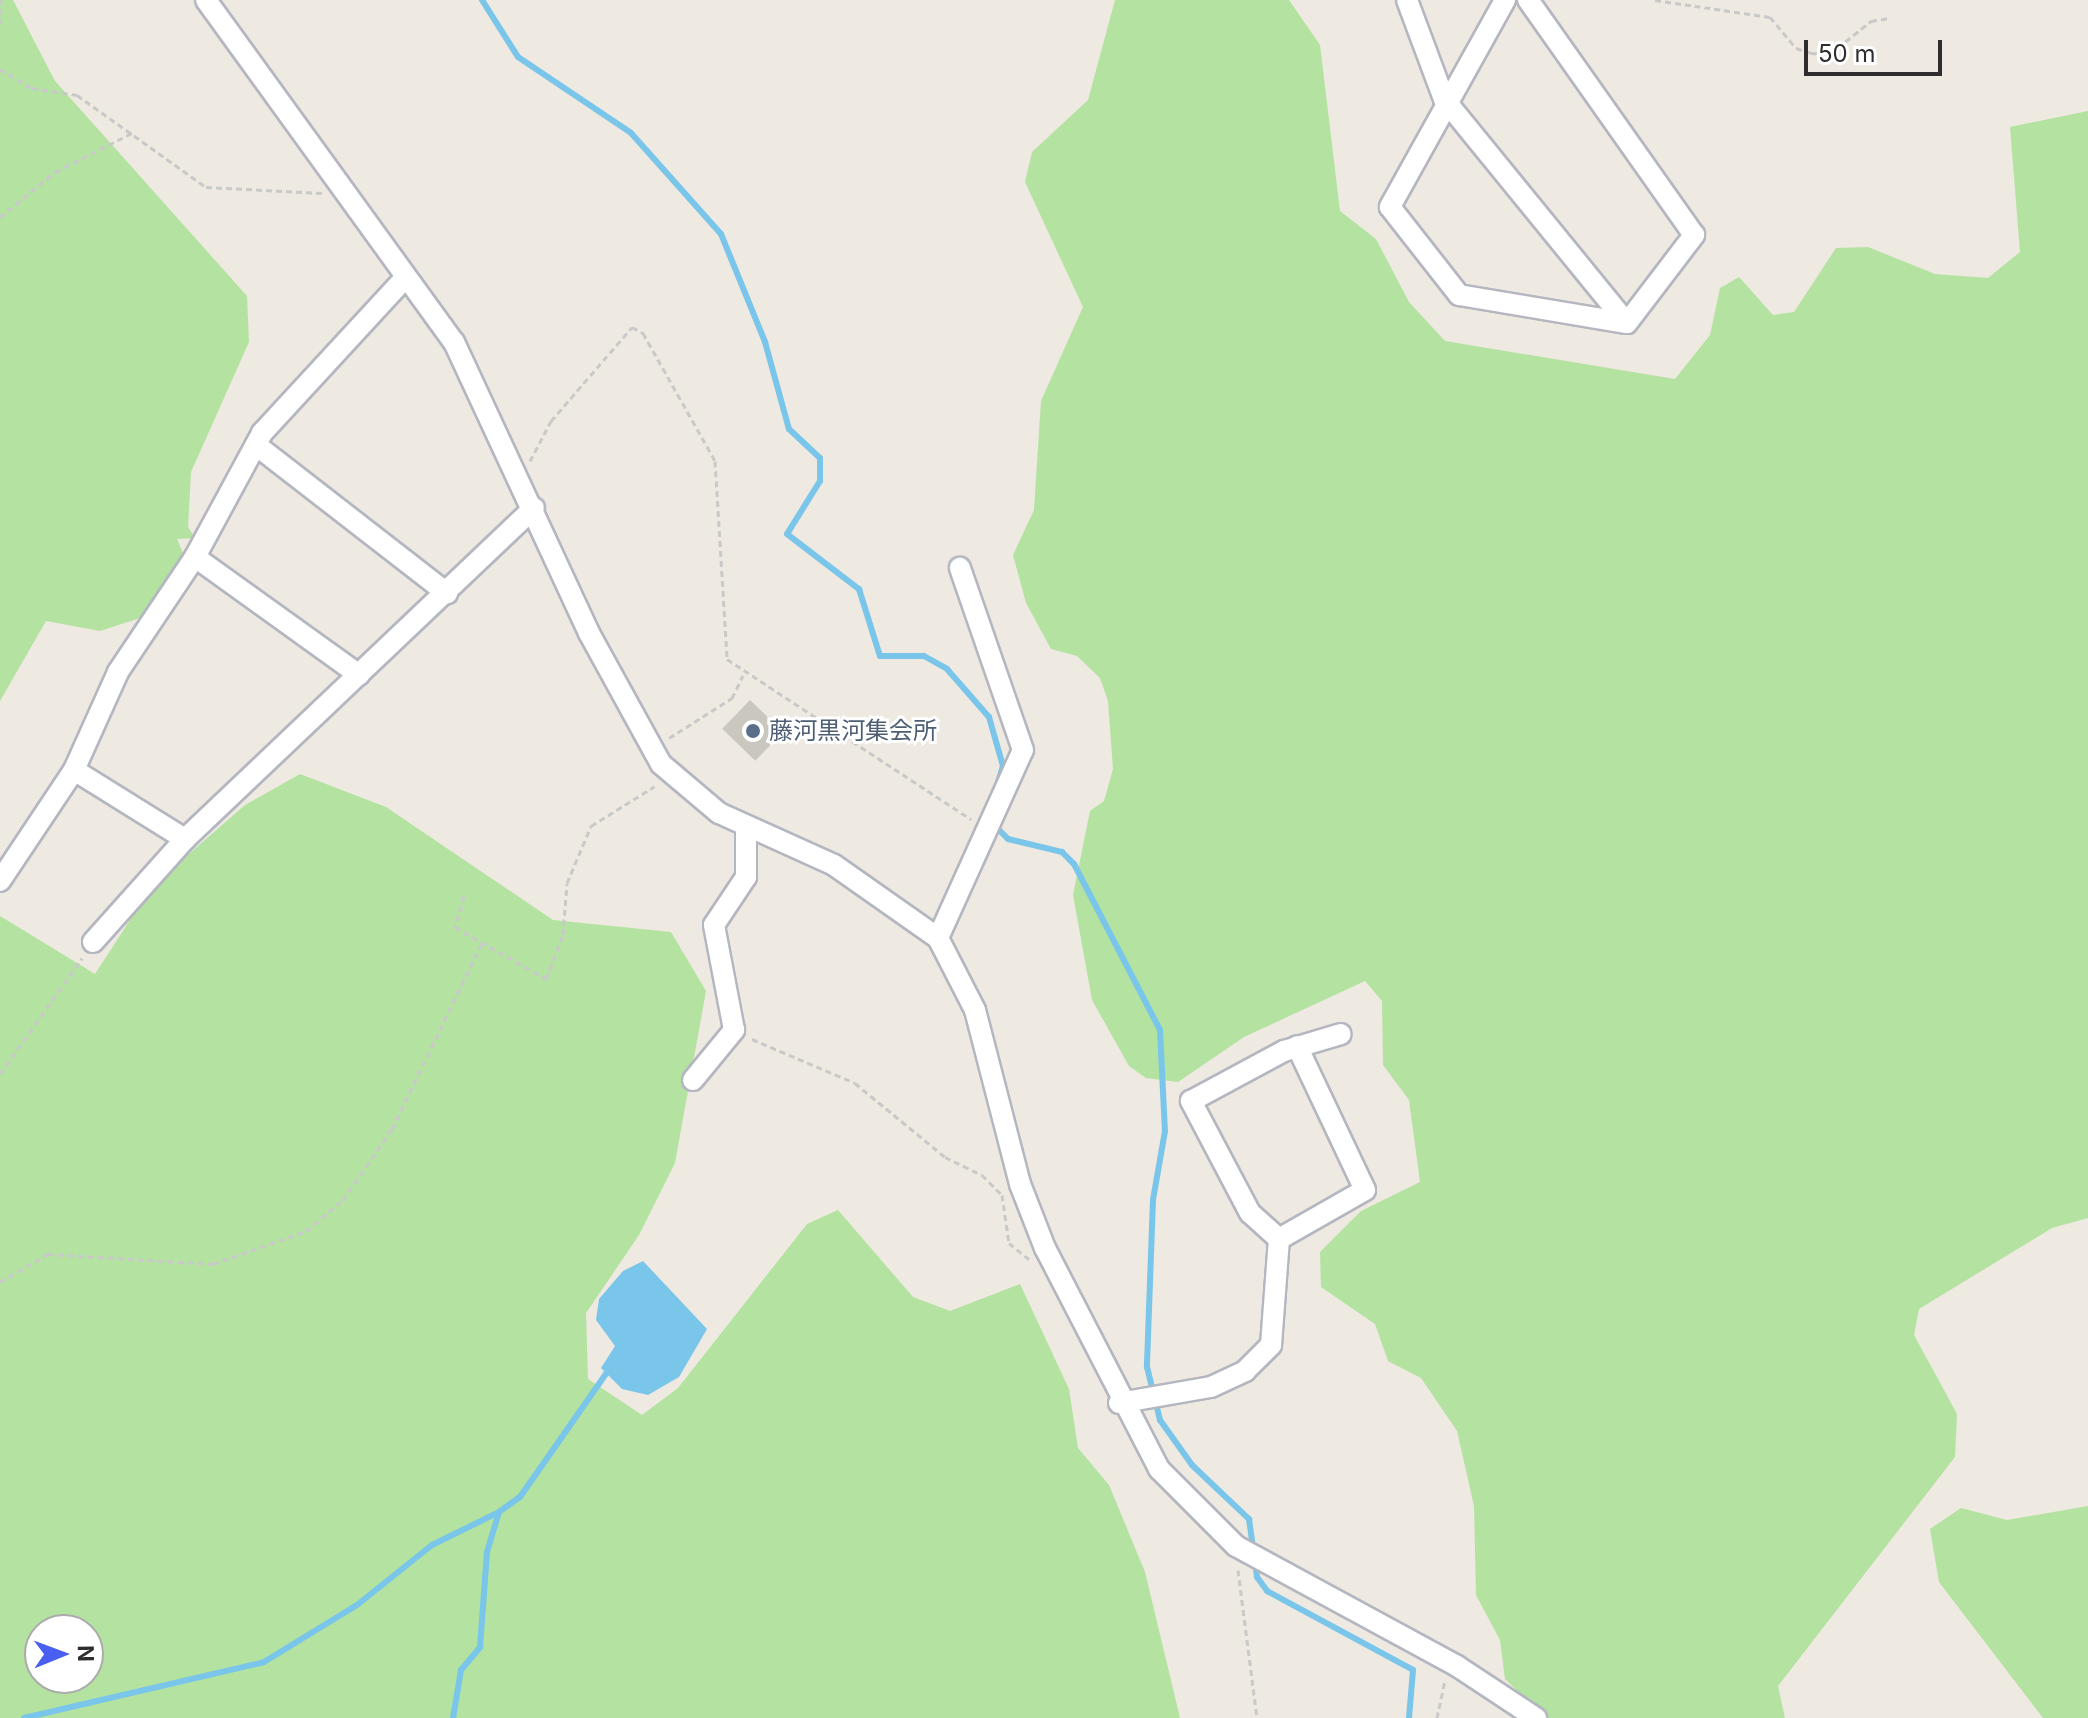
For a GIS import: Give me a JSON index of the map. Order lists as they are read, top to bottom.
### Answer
{
  "places": ["藤河黒河集会所"],
  "scale_bar": "50 m",
  "north": "right"
}
